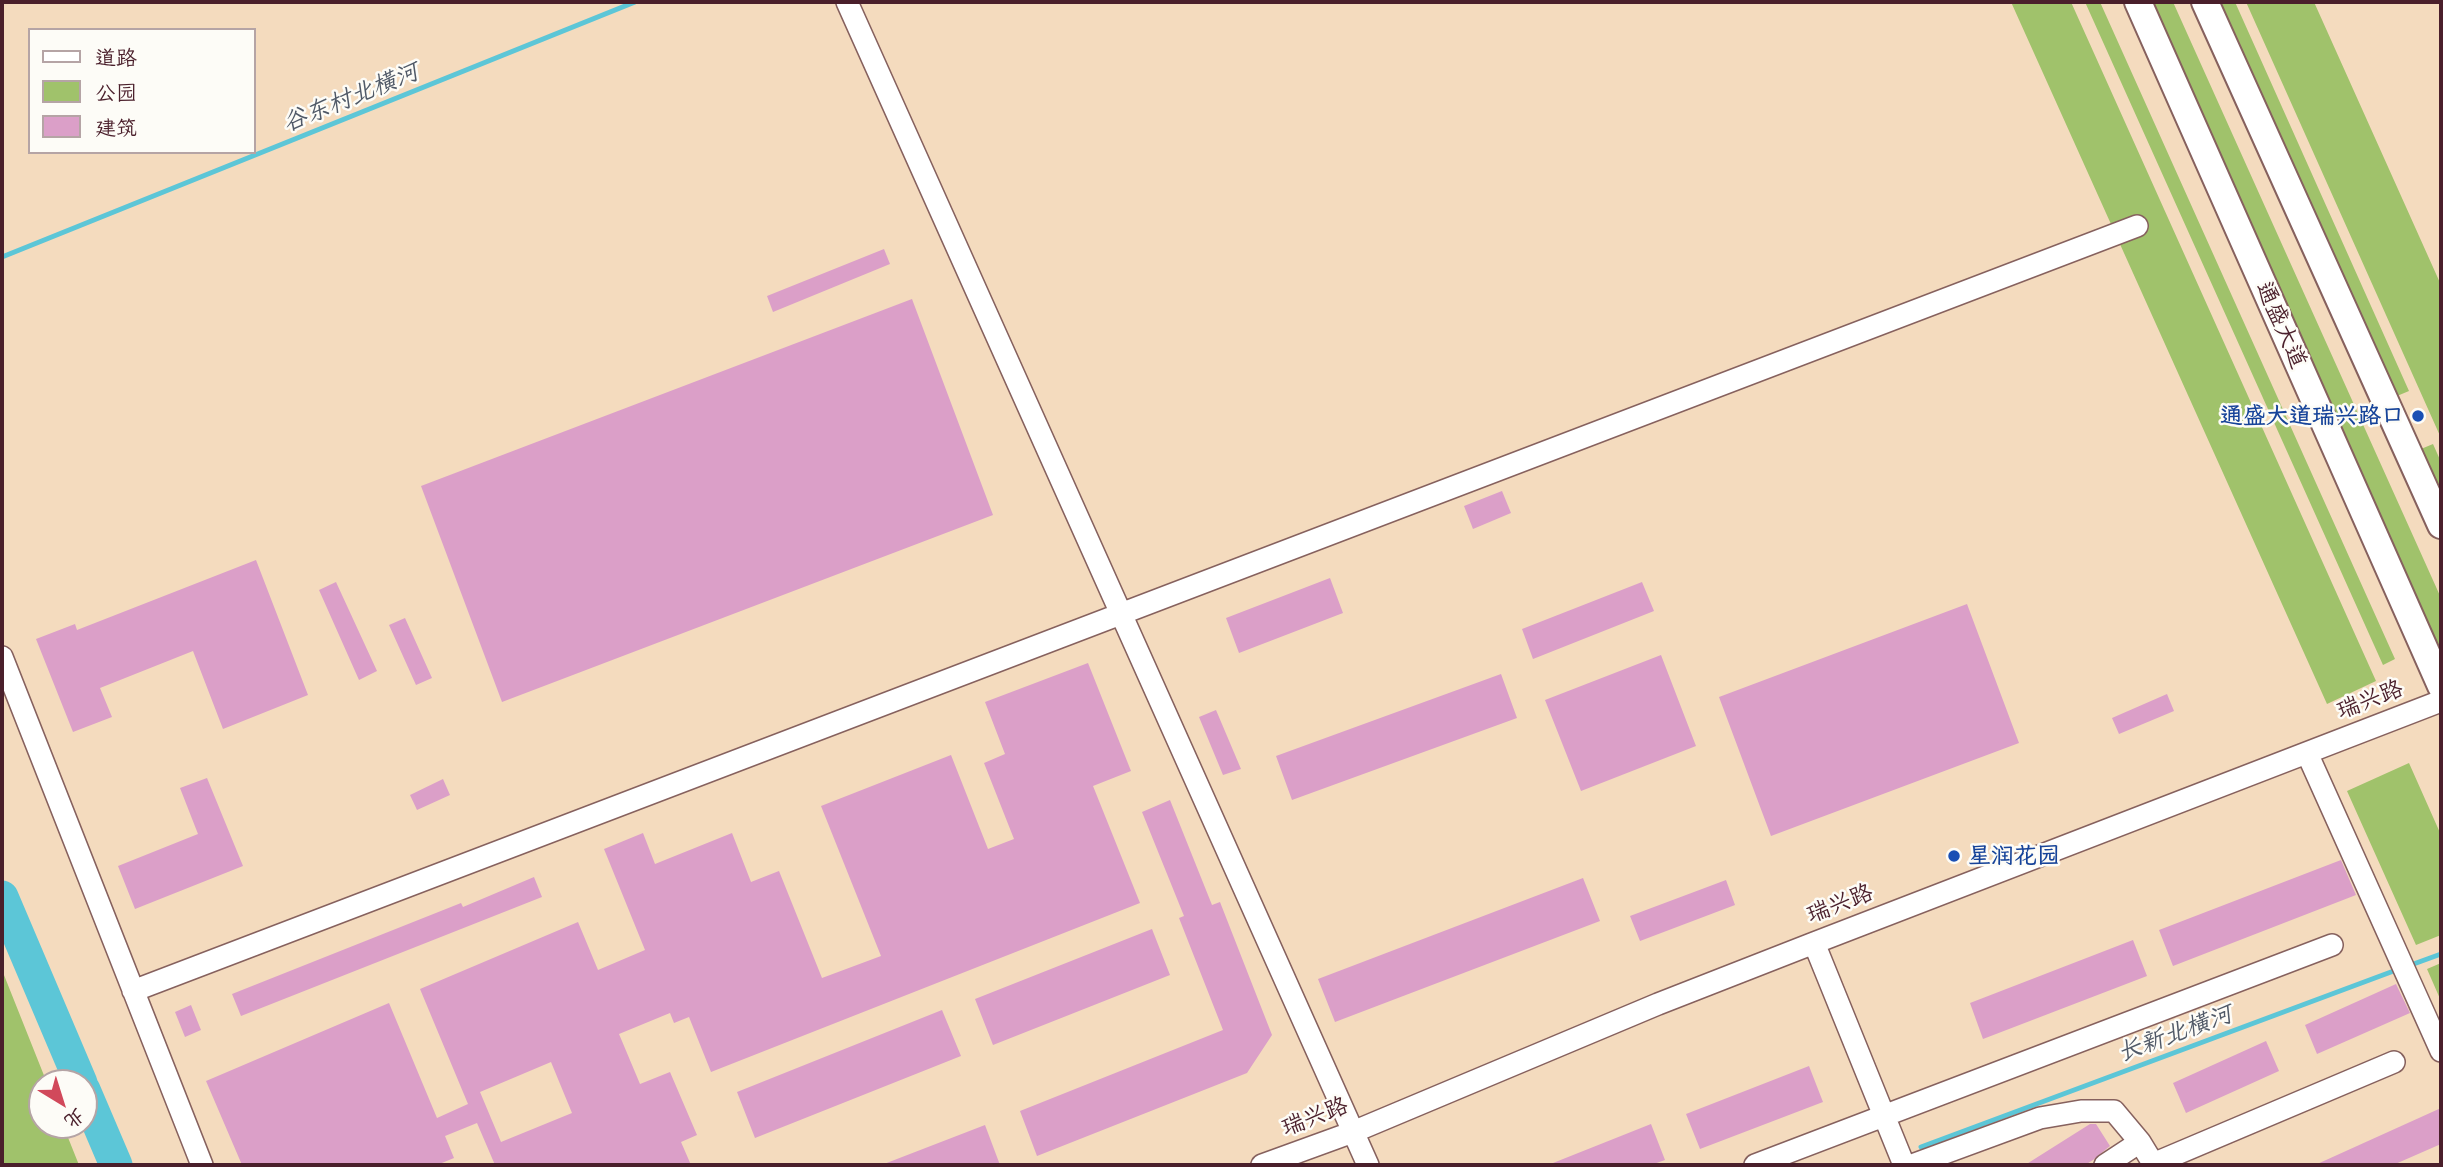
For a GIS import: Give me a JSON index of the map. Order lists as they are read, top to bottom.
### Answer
{
  "streets": {
    "main road": ["通盛大道"],
    "street": ["瑞兴路"]
  },
  "water": ["谷东村北横河", "长新北横河"],
  "places": ["通盛大道瑞兴路口", "星润花园"],
  "legend": ["道路", "公园", "建筑"],
  "north": "bottom right"
}
